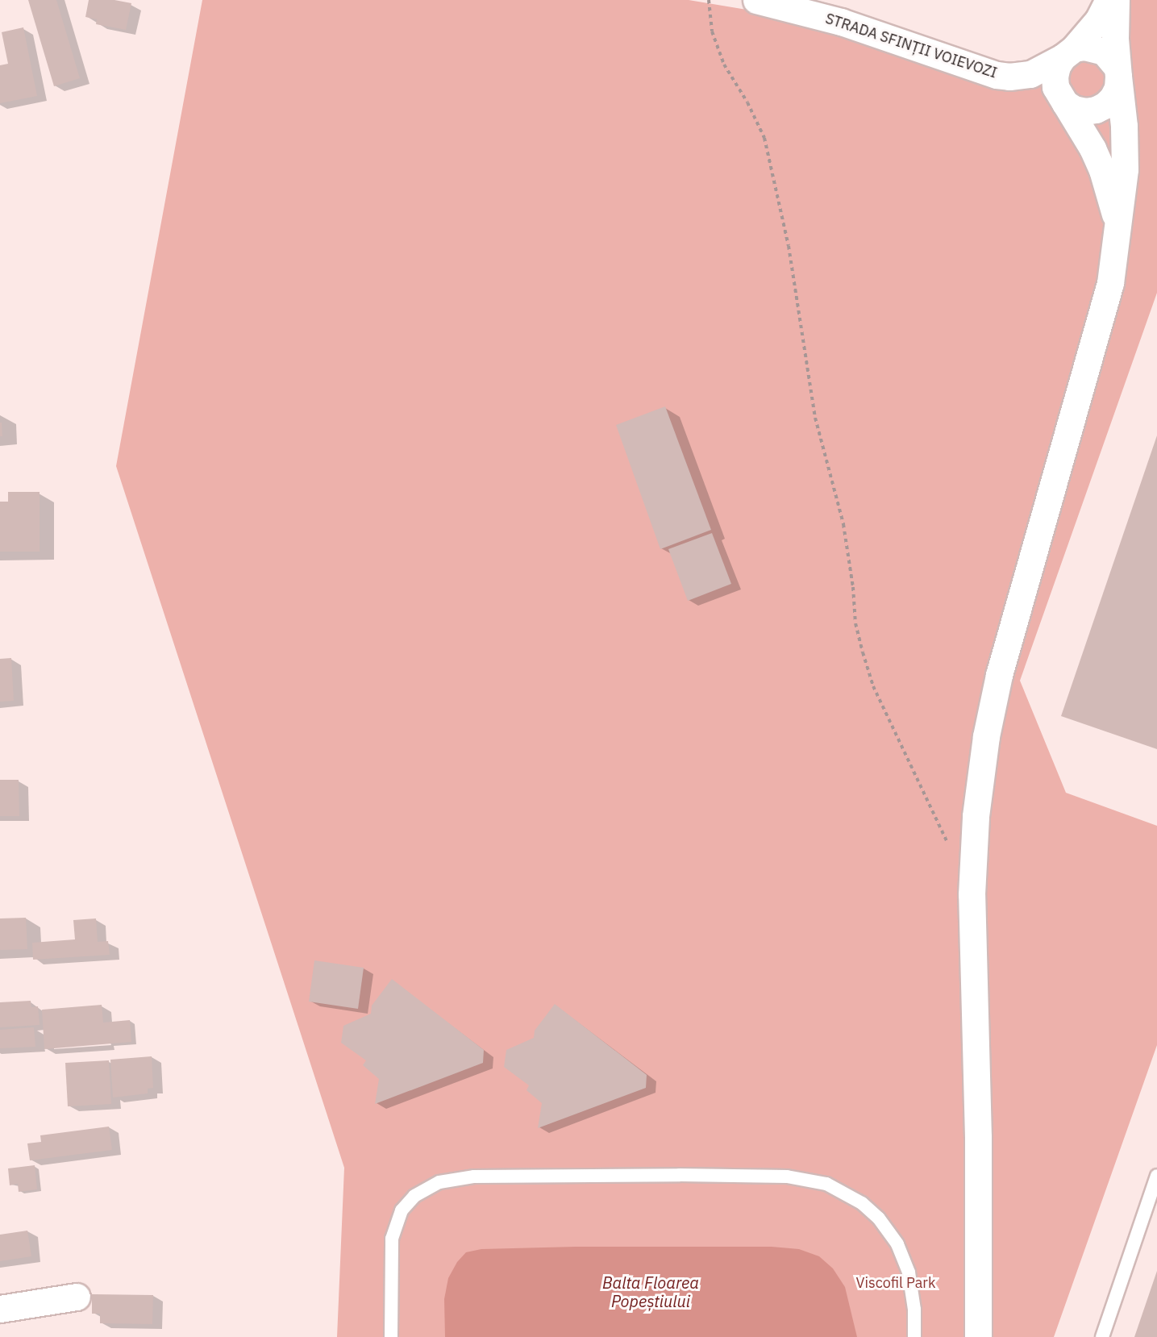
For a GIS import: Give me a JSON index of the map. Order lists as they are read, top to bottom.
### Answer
{
  "streets": {
    "street": ["STRADA SFINȚII VOIEVOZI"]
  },
  "water": ["Balta Floarea Popeștiului"],
  "parks": ["Viscofil Park"]
}
